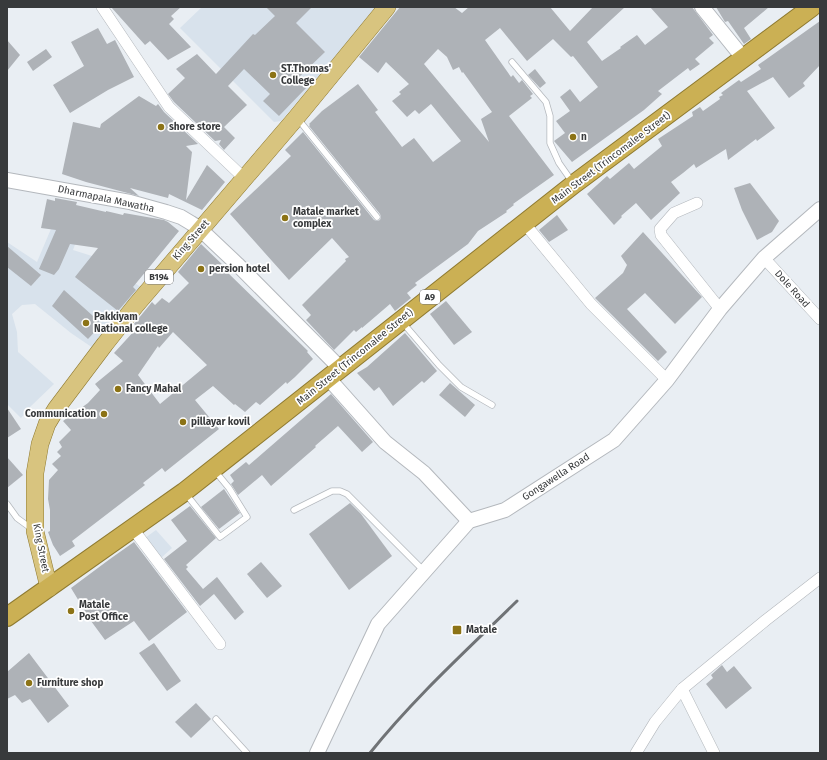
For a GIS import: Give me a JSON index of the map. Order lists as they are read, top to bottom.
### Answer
{
  "streets": {
    "highway": ["Main Street (Trincomalee Street)", "A9"],
    "main road": ["King Street", "B194"],
    "street": ["Dharmapala Mawatha", "Dole Road", "Gongawella Road"]
  },
  "crossings": [
    ["Main Street (Trincomalee Street)", "Dharmapala Mawatha"],
    ["Main Street (Trincomalee Street)", "King Street"],
    ["Main Street (Trincomalee Street)", "A9"],
    ["Dharmapala Mawatha", "King Street"],
    ["Dharmapala Mawatha", "Gongawella Road"],
    ["King Street", "A9"],
    ["Dole Road", "Gongawella Road"]
  ],
  "places": {
    "other": [
      "ST.Thomas' College",
      "shore store",
      "n",
      "Matale market complex",
      "persion hotel",
      "Pakkiyam National college",
      "Fancy Mahal",
      "Communication",
      "pillayar kovil",
      "Matale Post Office",
      "Furniture shop"
    ],
    "transit": ["Matale"]
  }
}
